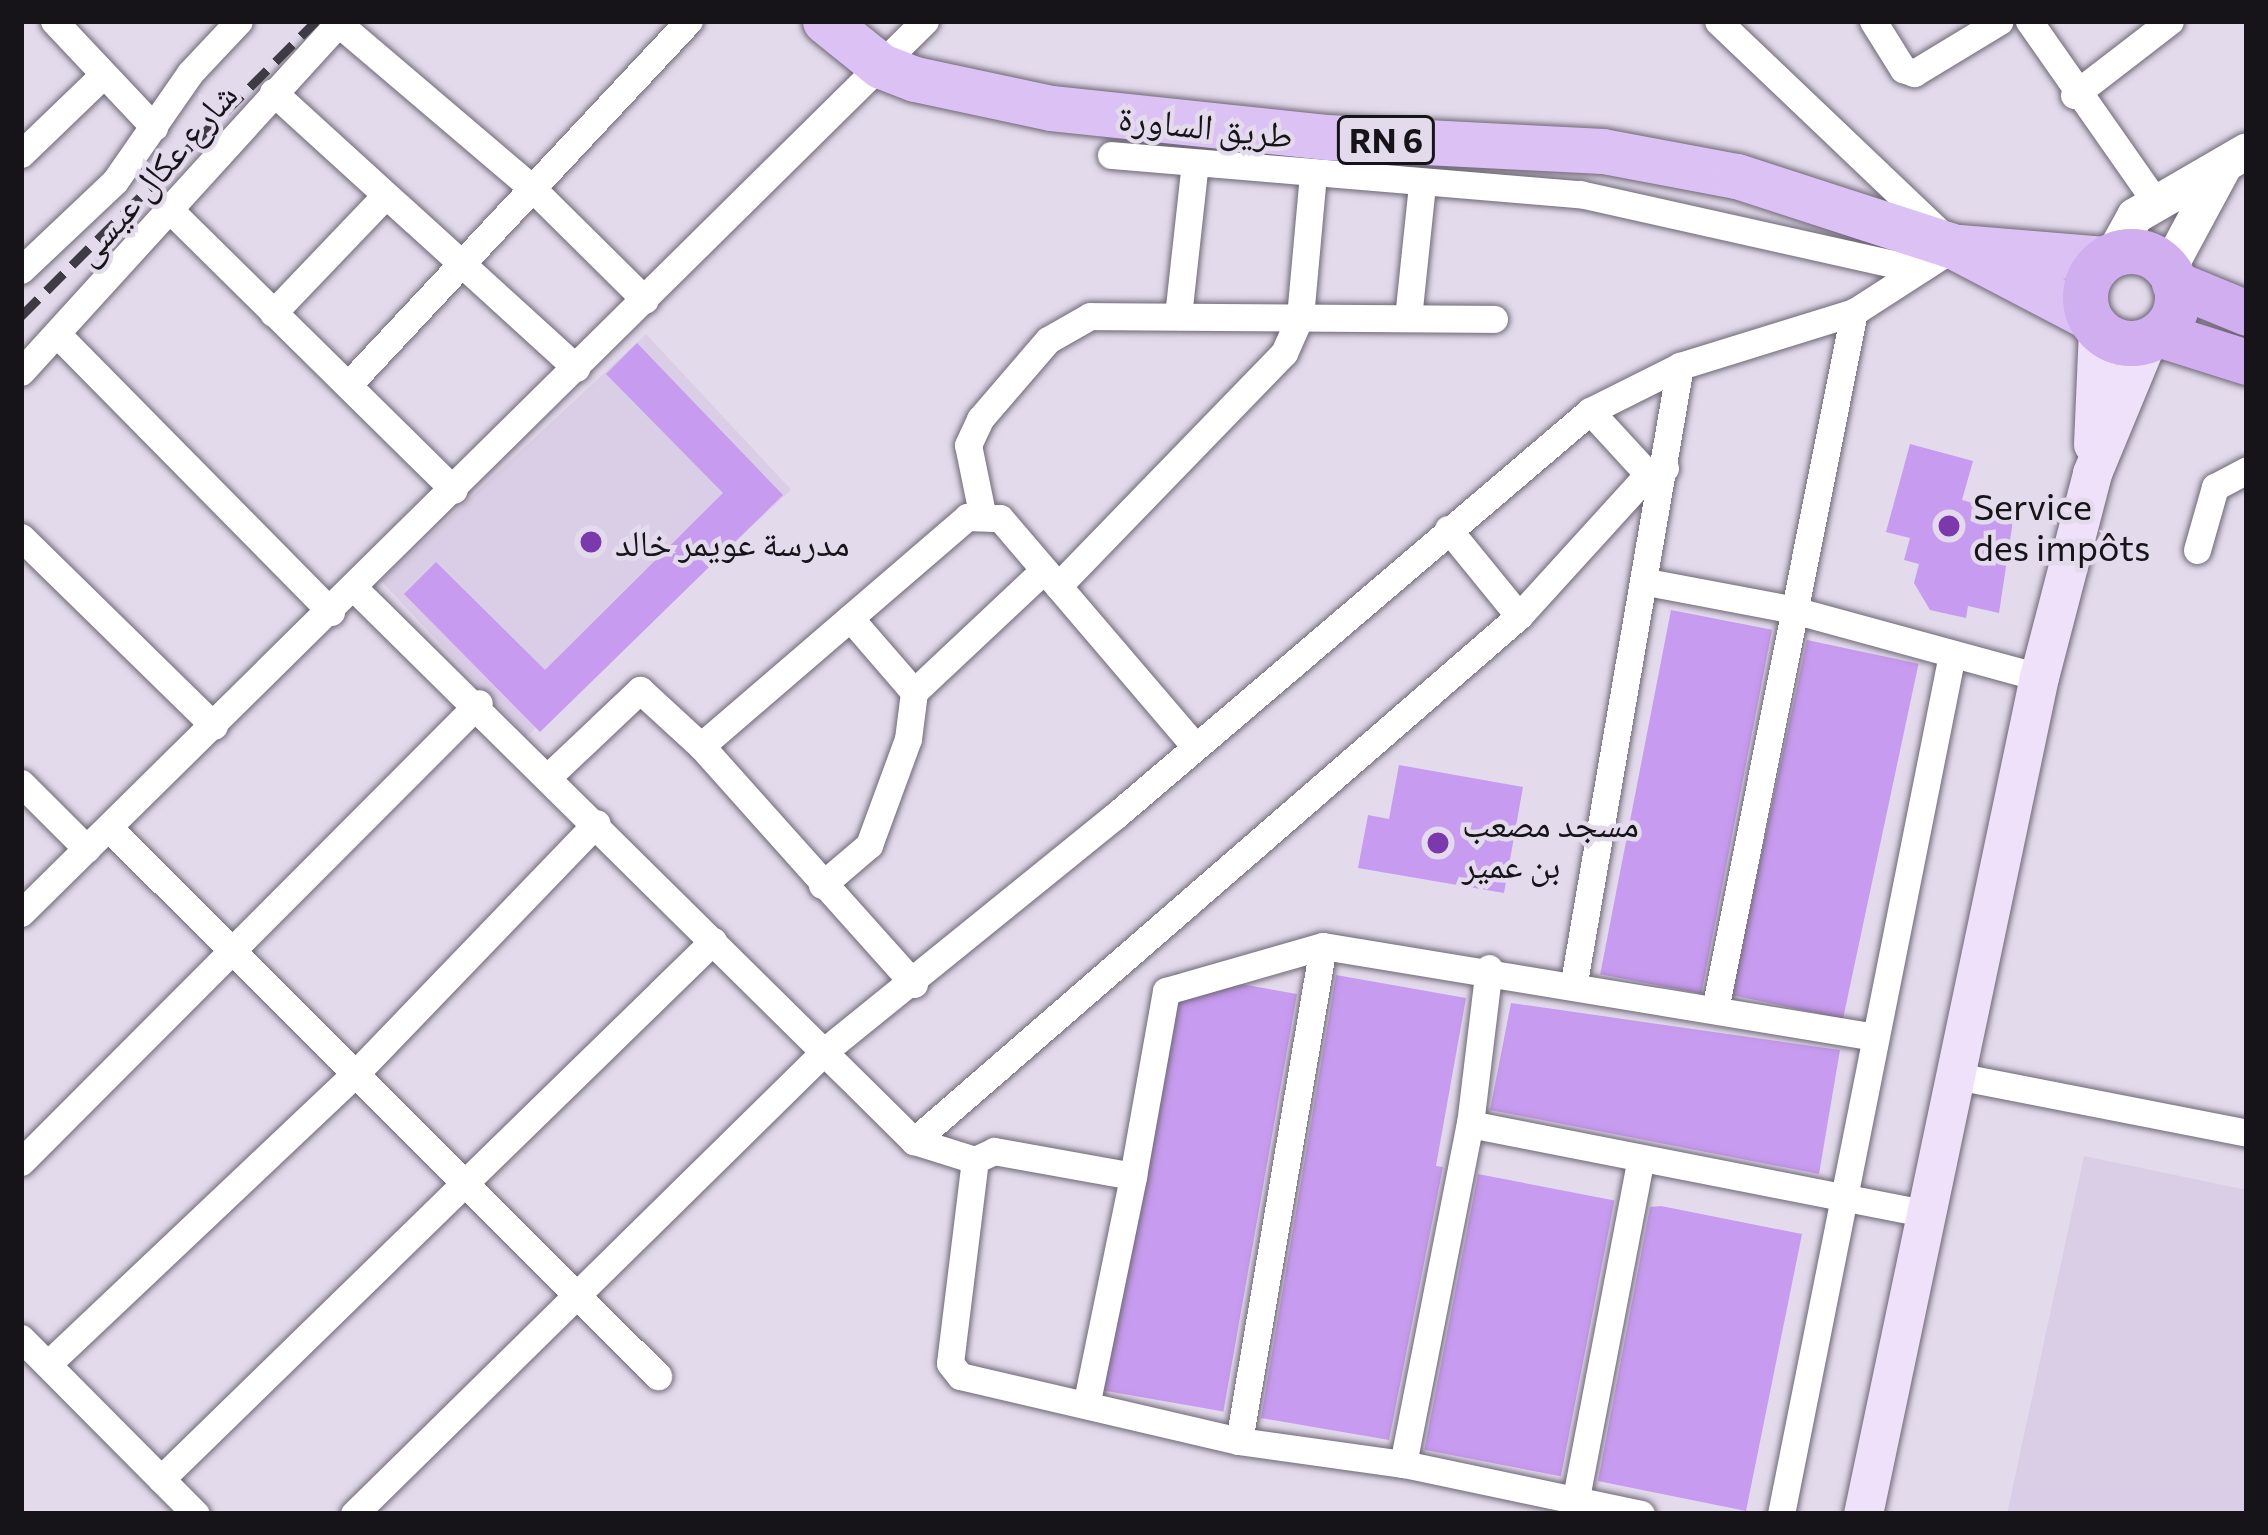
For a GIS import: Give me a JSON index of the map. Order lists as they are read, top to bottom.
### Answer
{
  "streets": {
    "main road": ["طريق الساورة", "RN 6"],
    "street": ["شارع عكال عيسى"]
  },
  "crossings": [
    ["طريق الساورة", "RN 6"]
  ],
  "places": ["Service des impôts", "مدرسة عويمر خالد", "مسجد مصعب بن عمير"]
}
